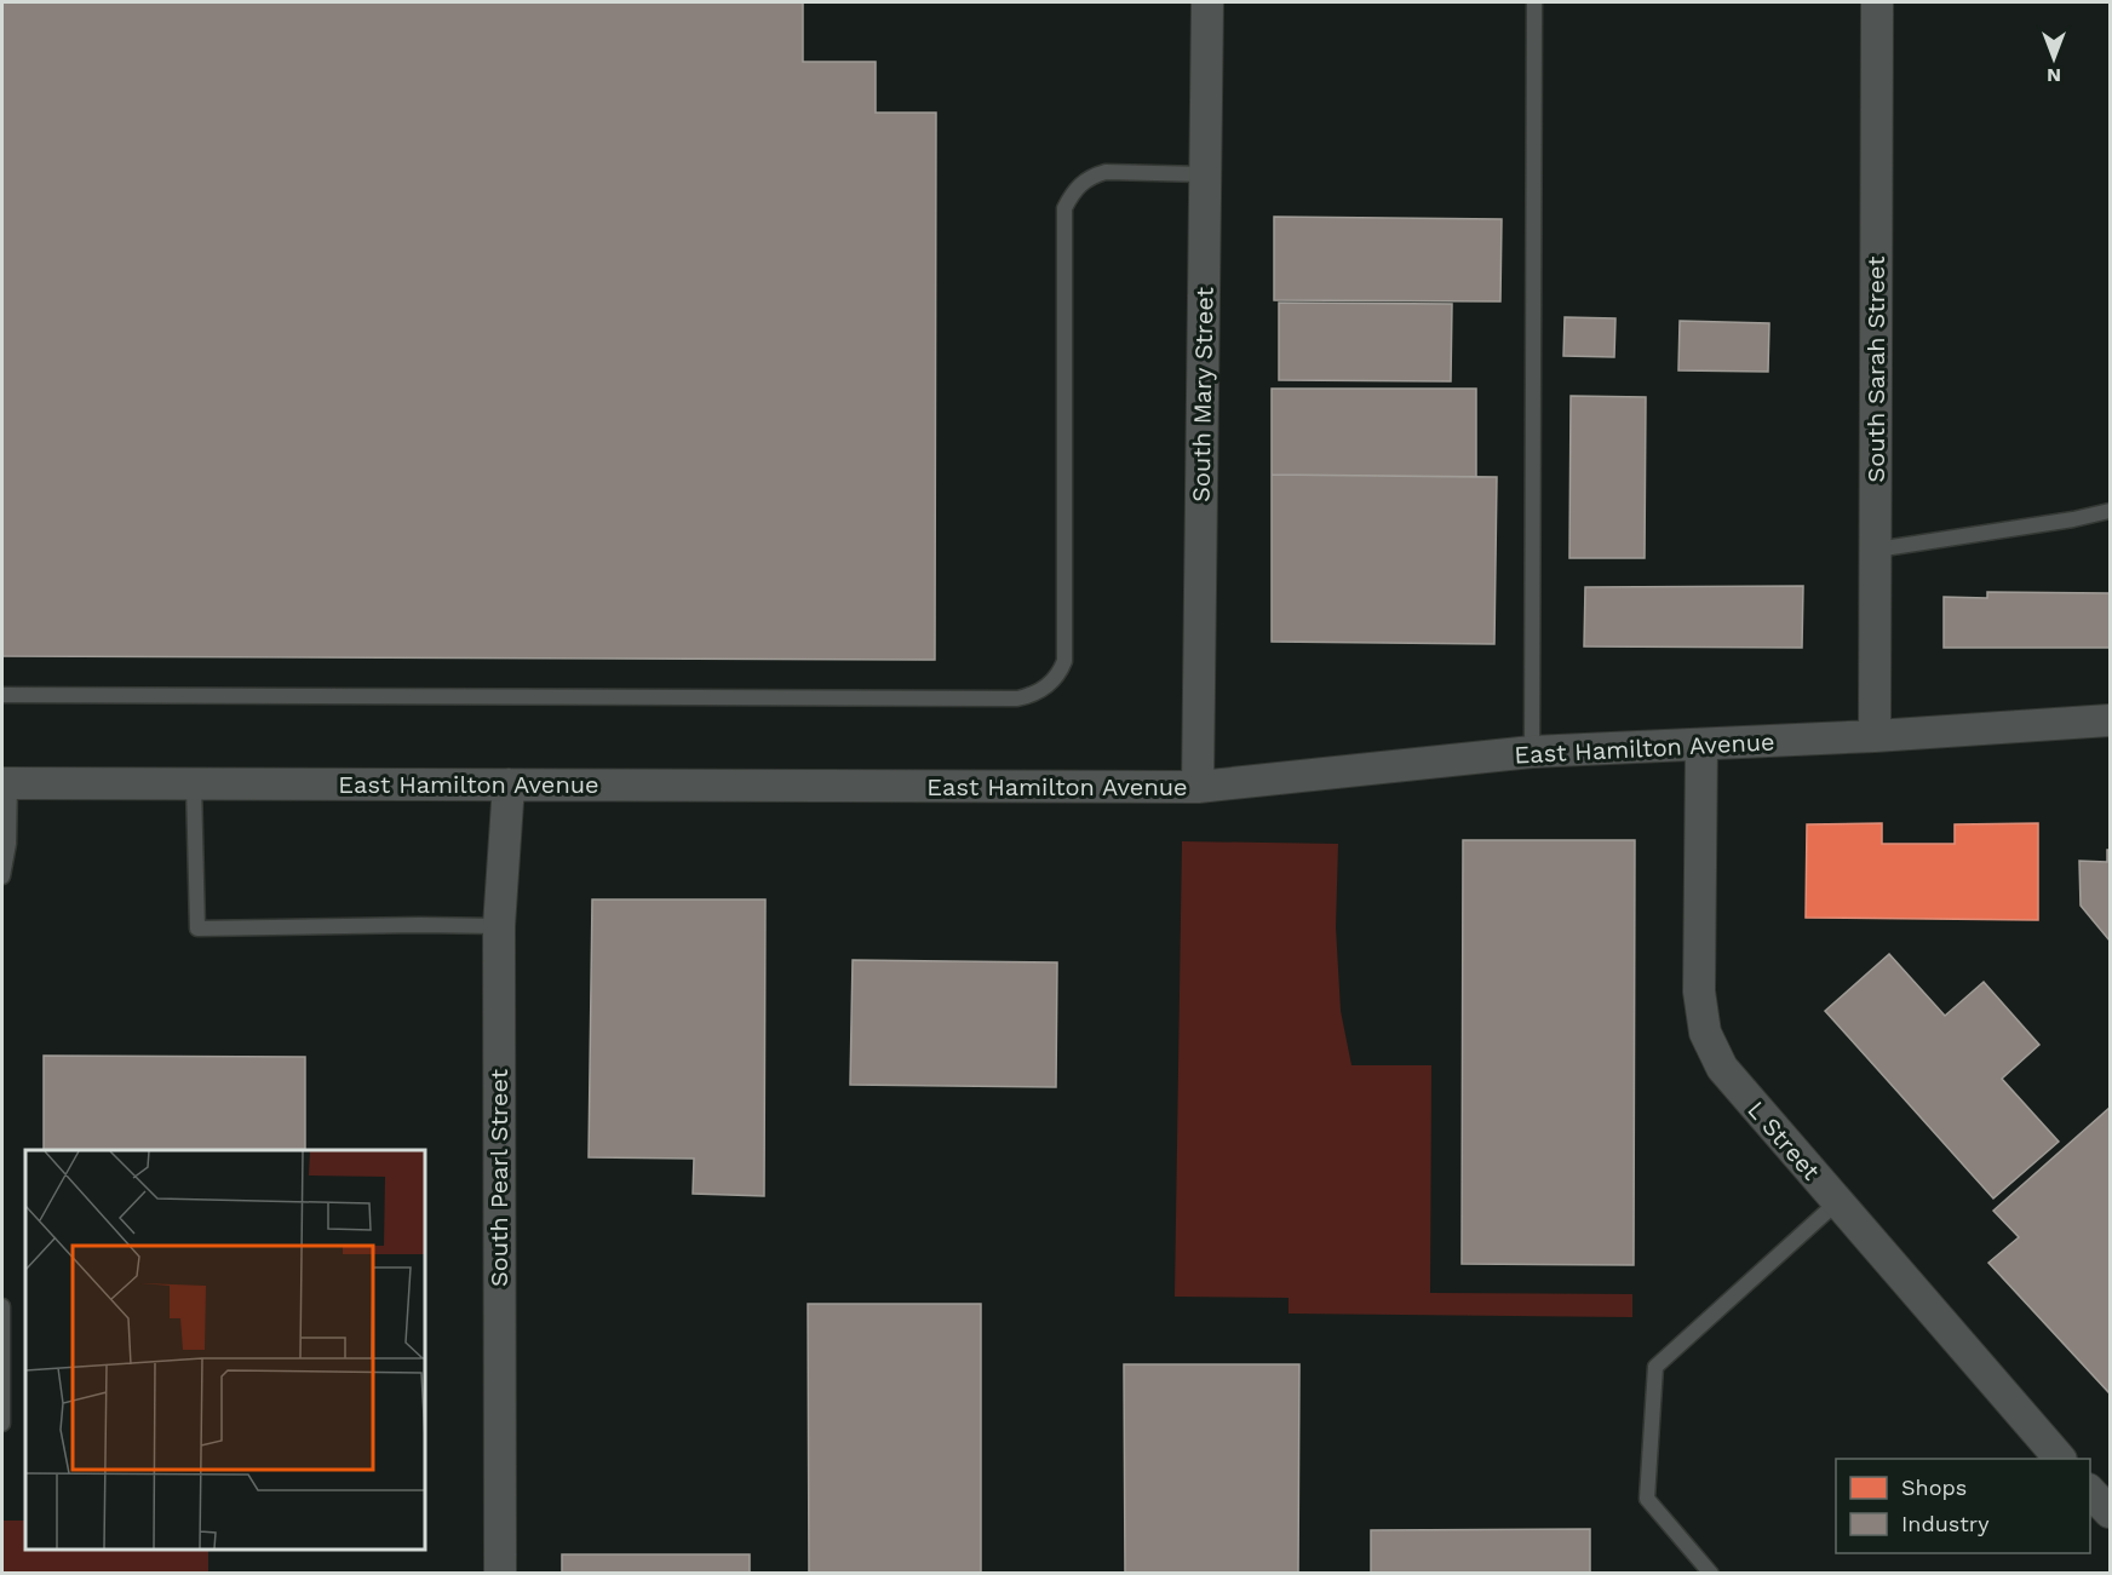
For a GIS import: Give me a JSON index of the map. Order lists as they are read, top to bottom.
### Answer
{
  "streets": {
    "street": [
      "South Sarah Street",
      "South Mary Street",
      "East Hamilton Avenue",
      "L Street",
      "South Pearl Street"
    ]
  },
  "crossings": [
    ["South Sarah Street", "East Hamilton Avenue"],
    ["South Mary Street", "East Hamilton Avenue"],
    ["East Hamilton Avenue", "L Street"],
    ["East Hamilton Avenue", "South Pearl Street"]
  ],
  "legend": ["Shops", "Industry"],
  "north": "bottom"
}
